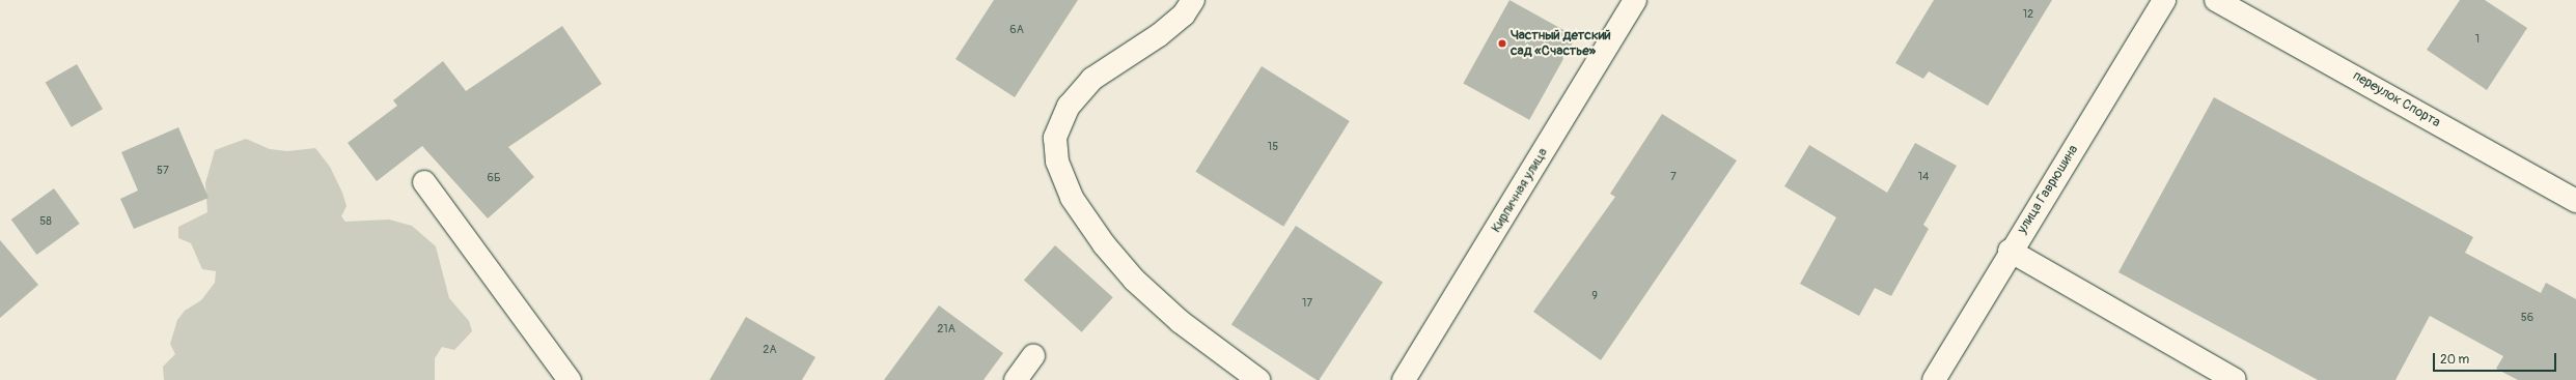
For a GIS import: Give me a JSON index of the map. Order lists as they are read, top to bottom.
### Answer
{
  "streets": {
    "street": ["переулок Спорта", "улица Гаврюшина", "Кирпичная улица"]
  },
  "places": ["Частный детский сад «Счастье»"],
  "house_numbers": [
    "12",
    "6А",
    "1",
    "15",
    "57",
    "7",
    "14",
    "6Б",
    "58",
    "9",
    "17",
    "56",
    "21А",
    "2А"
  ],
  "scale_bar": "20 m"
}
